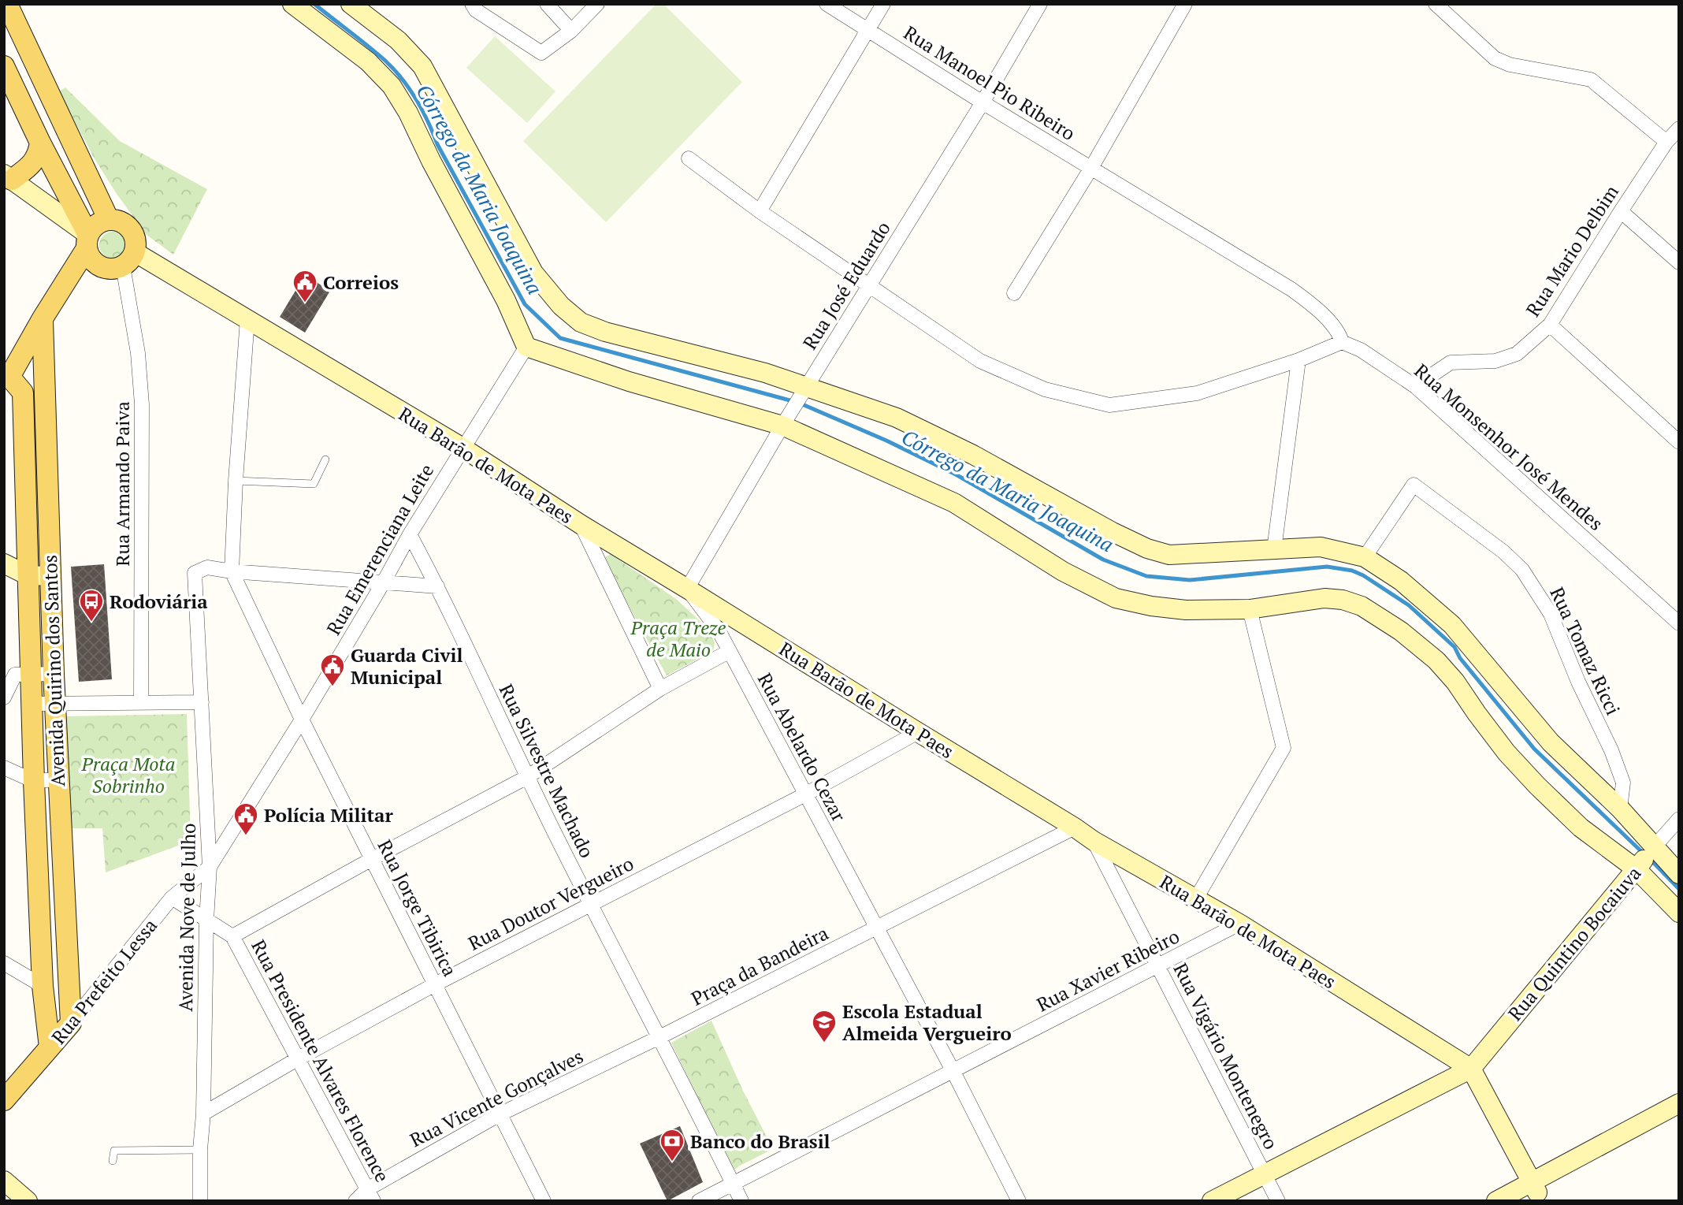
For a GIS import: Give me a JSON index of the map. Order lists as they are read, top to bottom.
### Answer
{
  "streets": {
    "main road": [
      "Rua Barão de Mota Paes",
      "Avenida Quirino dos Santos",
      "Rua Quintino Bocaiuva",
      "Rua Prefeito Lessa"
    ],
    "street": [
      "Rua Manoel Pio Ribeiro",
      "Rua Mario Delbim",
      "Rua José Eduardo",
      "Rua Monsenhor José Mendes",
      "Rua Armando Paiva",
      "Rua Emerenciana Leite",
      "Rua Tomaz Ricci",
      "Rua Abelardo Cezar",
      "Rua Silvestre Machado",
      "Rua Doutor Vergueiro",
      "Rua Jorge Tibirica",
      "Avenida Nove de Julho",
      "Praça da Bandeira",
      "Rua Xavier Ribeiro",
      "Rua Vigário Montenegro",
      "Rua Presidente Alvares Florence",
      "Rua Vicente Gonçalves"
    ]
  },
  "crossings": [
    ["Rua Manoel Pio Ribeiro", "Rua José Eduardo"],
    ["Rua Manoel Pio Ribeiro", "Rua Monsenhor José Mendes"],
    ["Rua Mario Delbim", "Rua Monsenhor José Mendes"],
    ["Rua José Eduardo", "Rua Barão de Mota Paes"],
    ["Rua José Eduardo", "Rua Abelardo Cezar"],
    ["Rua Barão de Mota Paes", "Rua Armando Paiva"],
    ["Rua Barão de Mota Paes", "Rua Emerenciana Leite"],
    ["Rua Barão de Mota Paes", "Rua Abelardo Cezar"],
    ["Rua Barão de Mota Paes", "Rua Doutor Vergueiro"],
    ["Rua Barão de Mota Paes", "Rua Quintino Bocaiuva"],
    ["Rua Barão de Mota Paes", "Rua Xavier Ribeiro"],
    ["Rua Barão de Mota Paes", "Rua Vigário Montenegro"],
    ["Rua Emerenciana Leite", "Rua Silvestre Machado"],
    ["Rua Emerenciana Leite", "Rua Jorge Tibirica"],
    ["Rua Emerenciana Leite", "Avenida Nove de Julho"],
    ["Rua Emerenciana Leite", "Rua Prefeito Lessa"],
    ["Avenida Quirino dos Santos", "Rua Prefeito Lessa"],
    ["Rua Abelardo Cezar", "Rua Doutor Vergueiro"],
    ["Rua Abelardo Cezar", "Praça da Bandeira"],
    ["Rua Abelardo Cezar", "Rua Xavier Ribeiro"],
    ["Rua Silvestre Machado", "Rua Doutor Vergueiro"],
    ["Rua Silvestre Machado", "Praça da Bandeira"],
    ["Rua Silvestre Machado", "Rua Xavier Ribeiro"],
    ["Rua Silvestre Machado", "Rua Vicente Gonçalves"],
    ["Rua Doutor Vergueiro", "Rua Jorge Tibirica"],
    ["Rua Doutor Vergueiro", "Avenida Nove de Julho"],
    ["Rua Doutor Vergueiro", "Rua Presidente Alvares Florence"],
    ["Rua Jorge Tibirica", "Avenida Nove de Julho"],
    ["Rua Jorge Tibirica", "Rua Vicente Gonçalves"],
    ["Avenida Nove de Julho", "Rua Prefeito Lessa"],
    ["Avenida Nove de Julho", "Rua Presidente Alvares Florence"],
    ["Praça da Bandeira", "Rua Vicente Gonçalves"],
    ["Rua Xavier Ribeiro", "Rua Vigário Montenegro"],
    ["Rua Prefeito Lessa", "Rua Presidente Alvares Florence"],
    ["Rua Presidente Alvares Florence", "Rua Vicente Gonçalves"]
  ],
  "water": ["Córrego da Maria Joaquina"],
  "parks": ["Praça Treze de Maio", "Praça Mota Sobrinho"],
  "places": {
    "public building": ["Correios", "Guarda Civil Municipal", "Polícia Militar"],
    "bus stop": ["Rodoviária"],
    "school or university": ["Escola Estadual Almeida Vergueiro"],
    "bank": ["Banco do Brasil"]
  }
}
